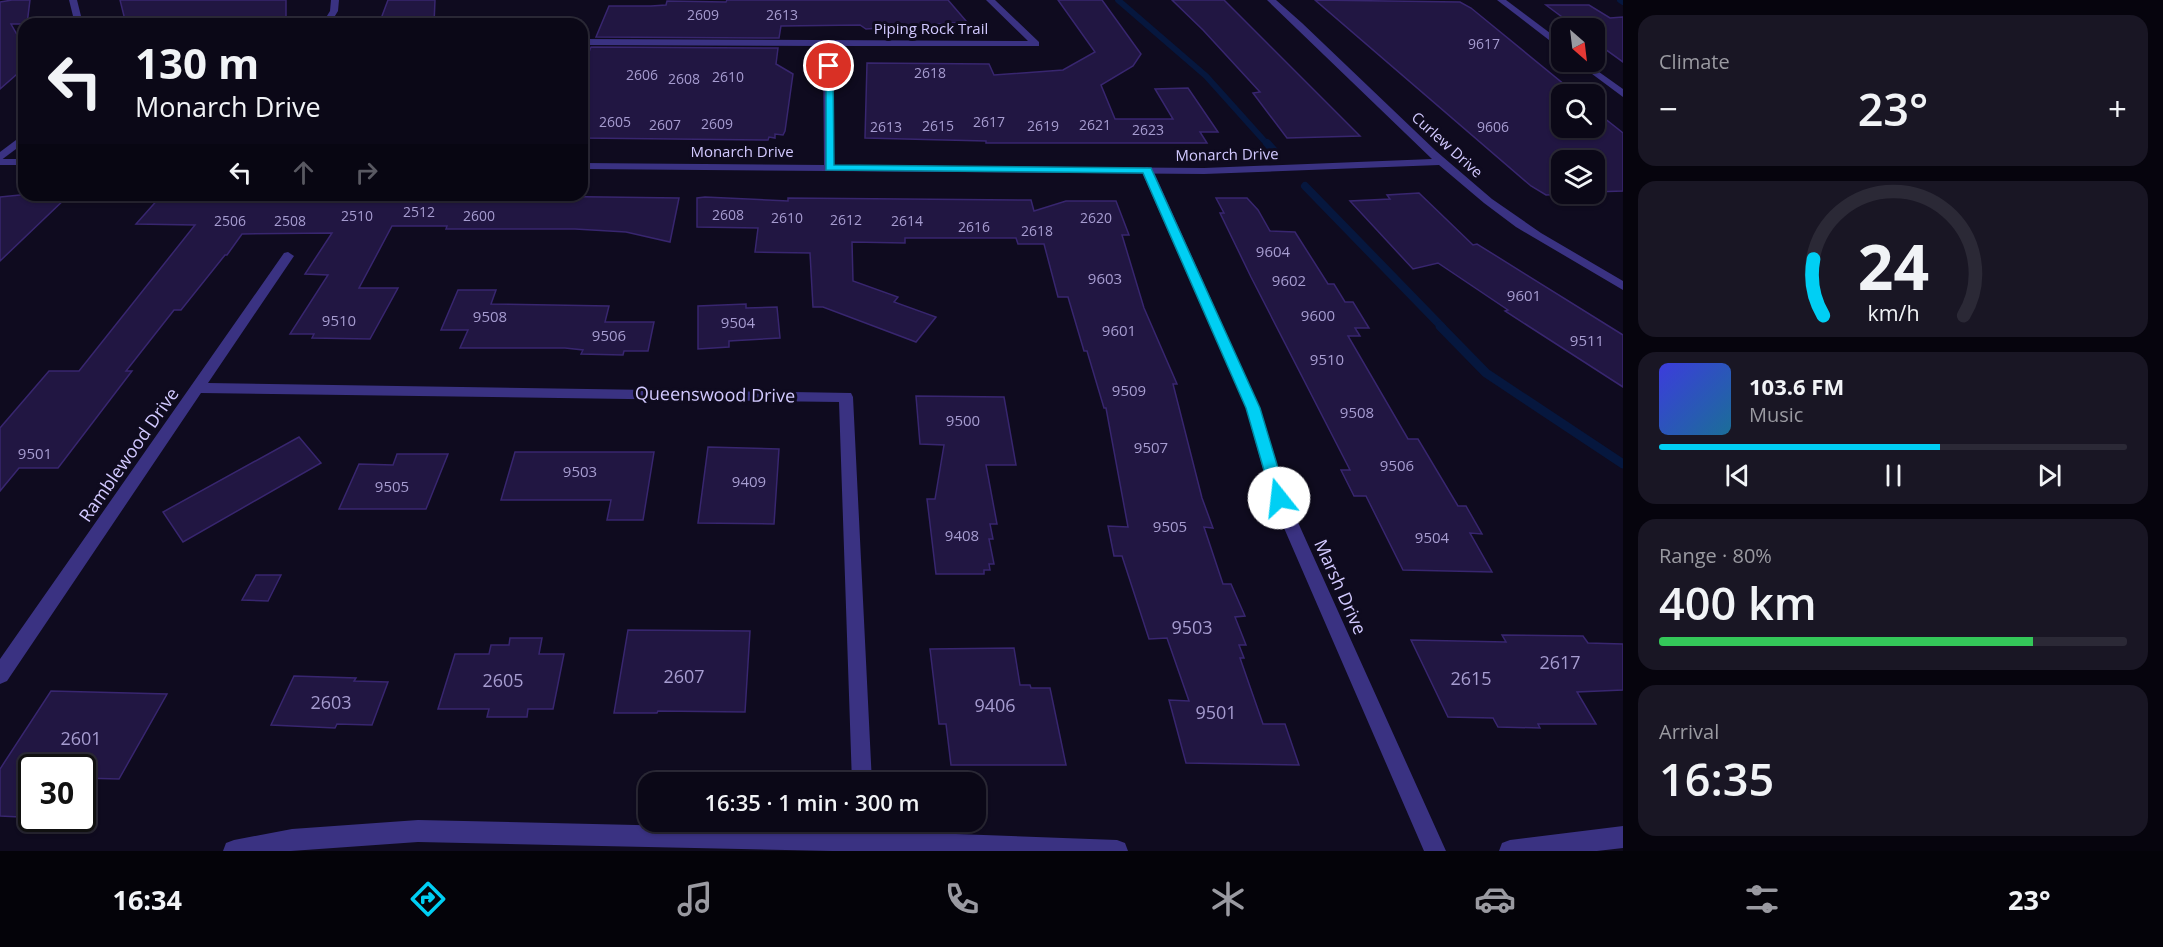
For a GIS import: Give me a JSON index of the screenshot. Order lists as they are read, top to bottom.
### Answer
{
  "streets": {
    "street": [
      "Piping Rock Trail",
      "Curlew Drive",
      "Monarch Drive",
      "Queenswood Drive",
      "Ramblewood Drive",
      "Marsh Drive"
    ]
  },
  "crossings": [
    ["Curlew Drive", "Monarch Drive"],
    ["Monarch Drive", "Marsh Drive"],
    ["Queenswood Drive", "Ramblewood Drive"]
  ],
  "house_numbers": [
    "2609",
    "2613",
    "9617",
    "2618",
    "2606",
    "2610",
    "2608",
    "2605",
    "2617",
    "2609",
    "2607",
    "2621",
    "2615",
    "2619",
    "2613",
    "9606",
    "2623",
    "2512",
    "2608",
    "2510",
    "2600",
    "2610",
    "2620",
    "2612",
    "2506",
    "2508",
    "2614",
    "2616",
    "2618",
    "9604",
    "9603",
    "9602",
    "9601",
    "9600",
    "9508",
    "9510",
    "9504",
    "9601",
    "9506",
    "9511",
    "9510",
    "9509",
    "9508",
    "9500",
    "9507",
    "9501",
    "9506",
    "9503",
    "9409",
    "9505",
    "9505",
    "9408",
    "9504",
    "9503",
    "2617",
    "2607",
    "2615",
    "2605",
    "2603",
    "9406",
    "9501",
    "2601"
  ],
  "north": "bottom right",
  "page": {
    "tile": [
      "Climate",
      ["Range · 80%", "400 km"],
      ["Arrival", "16:35"]
    ],
    "turn": ["130 m", "Monarch Drive"],
    "heat": ["−", "23°", "+"],
    "song": ["103.6 FM", "Music"],
    "limit": "30",
    "trip": "16:35 · 1 min · 300 m",
    "tabs": ["16:34", "23°"],
    "gauge": ["24", "km/h"]
  }
}
